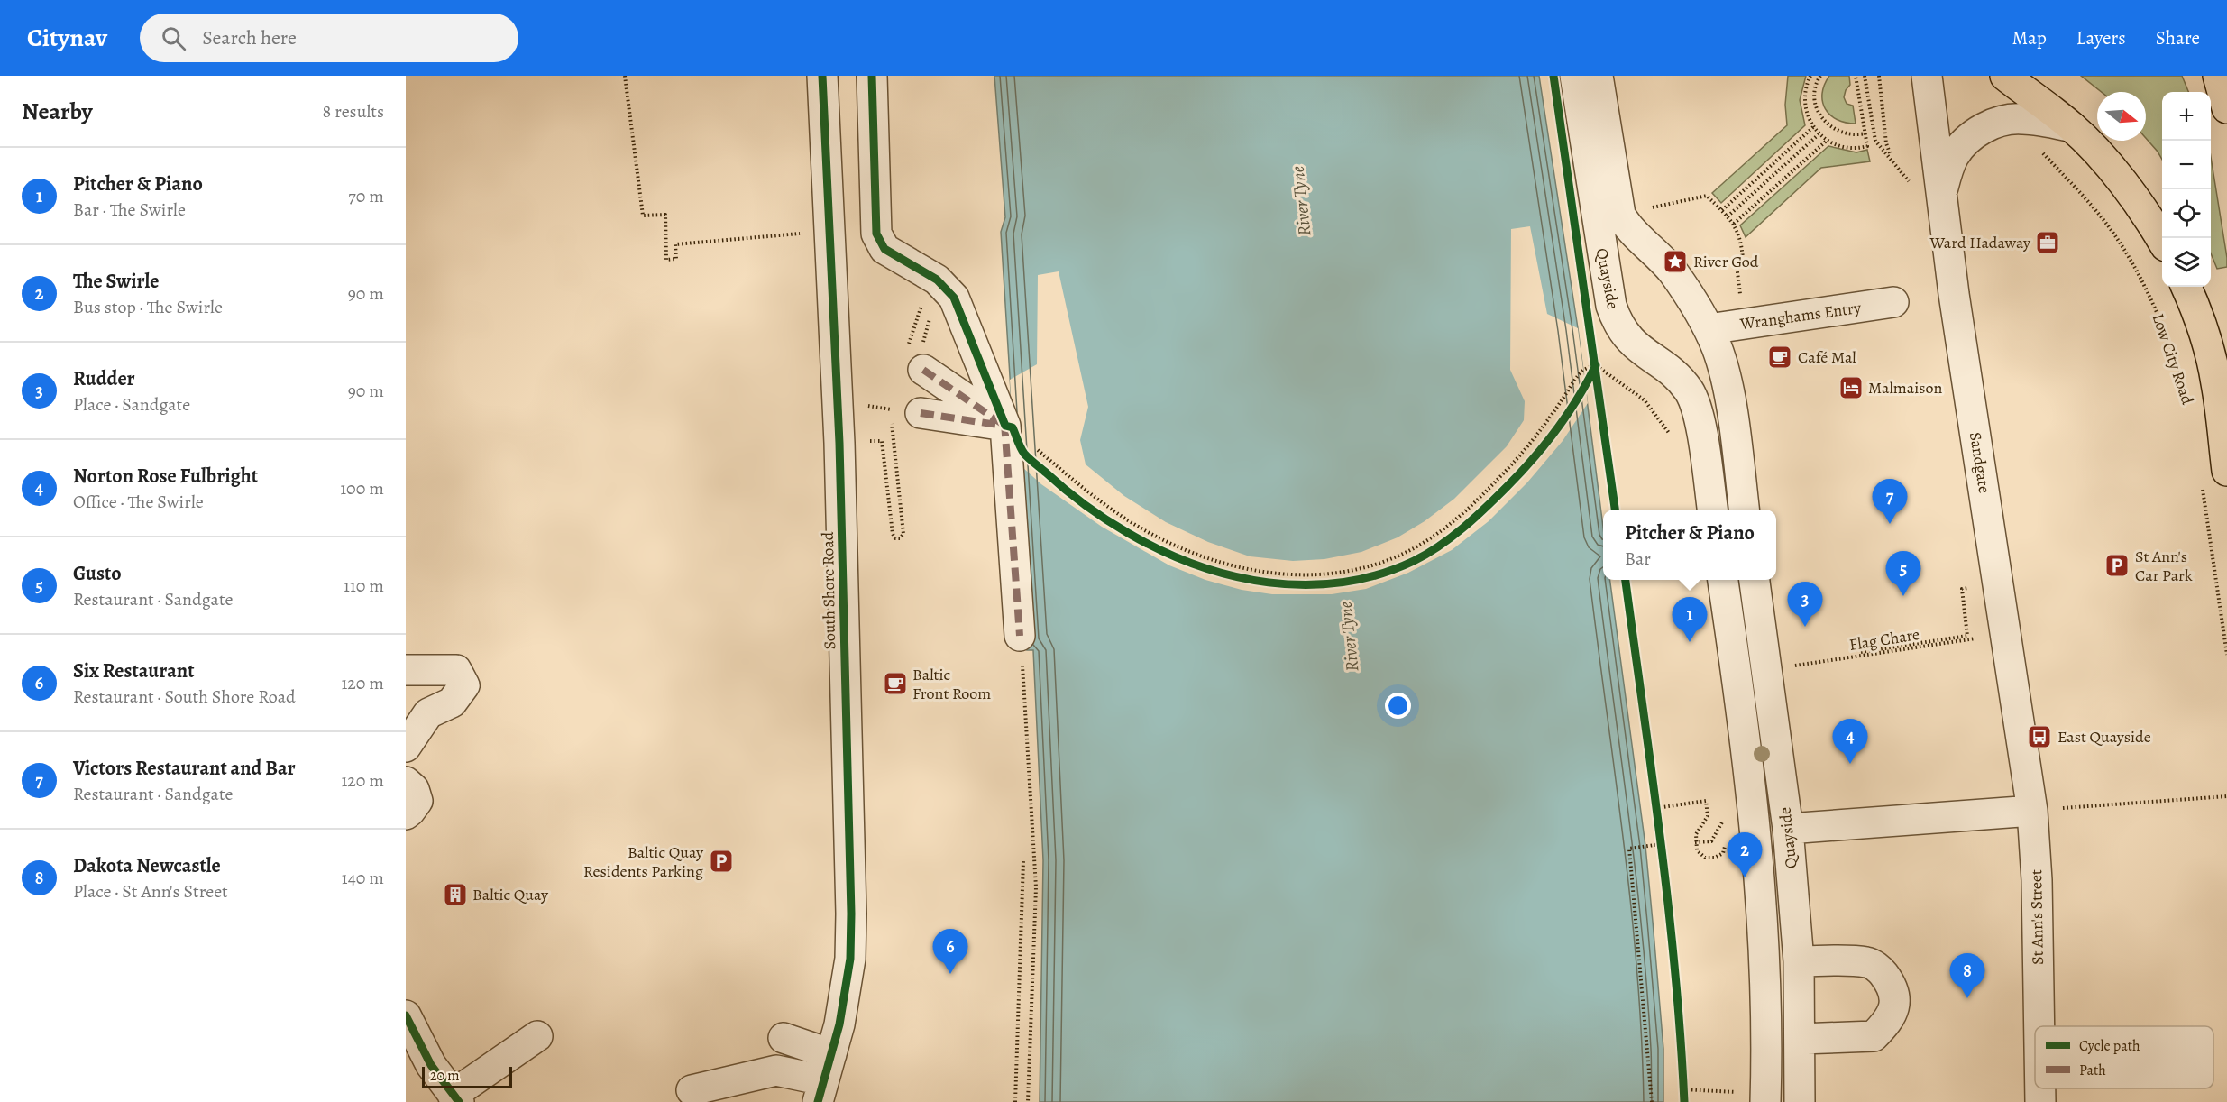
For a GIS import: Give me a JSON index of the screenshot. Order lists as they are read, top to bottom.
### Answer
{
  "streets": {
    "main road": ["Low City Road"],
    "street": [
      "Quayside",
      "Wranghams Entry",
      "Sandgate",
      "South Shore Road",
      "St Ann's Street"
    ],
    "path": ["Flag Chare"]
  },
  "crossings": [
    ["Quayside", "Flag Chare"],
    ["Sandgate", "Flag Chare"],
    ["Sandgate", "St Ann's Street"]
  ],
  "water": ["River Tyne"],
  "places": {
    "office": ["Ward Hadaway"],
    "place": ["River God"],
    "cafe": ["Café Mal", "Baltic Front Room"],
    "hotel": ["Malmaison"],
    "parking": ["St Ann's Car Park", "Baltic Quay Residents Parking"],
    "bus stop": ["East Quayside"],
    "building": ["Baltic Quay"]
  },
  "legend": ["Cycle path", "Path"],
  "scale_bar": "20 m",
  "north": "right",
  "page": {
    "header": "Citynav",
    "search": "Search here",
    "nav": ["Map", "Layers", "Share"],
    "heading": ["Nearby", "8 results"],
    "map_buttons": ["+", "−"],
    "list": [
      {
        "mark": "1",
        "name": "Pitcher & Piano",
        "note": "Bar · The Swirle",
        "value": "70 m"
      },
      {
        "mark": "2",
        "name": "The Swirle",
        "note": "Bus stop · The Swirle",
        "value": "90 m"
      },
      {
        "mark": "3",
        "name": "Rudder",
        "note": "Place · Sandgate",
        "value": "90 m"
      },
      {
        "mark": "4",
        "name": "Norton Rose Fulbright",
        "note": "Office · The Swirle",
        "value": "100 m"
      },
      {
        "mark": "5",
        "name": "Gusto",
        "note": "Restaurant · Sandgate",
        "value": "110 m"
      },
      {
        "mark": "6",
        "name": "Six Restaurant",
        "note": "Restaurant · South Shore Road",
        "value": "120 m"
      },
      {
        "mark": "7",
        "name": "Victors Restaurant and Bar",
        "note": "Restaurant · Sandgate",
        "value": "120 m"
      },
      {
        "mark": "8",
        "name": "Dakota Newcastle",
        "note": "Place · St Ann's Street",
        "value": "140 m"
      }
    ],
    "pins": [
      "7",
      "5",
      "3",
      "1",
      "4",
      "2",
      "6",
      "8"
    ],
    "popup": ["Pitcher & Piano", "Bar"],
    "scale": "20 m"
  }
}
